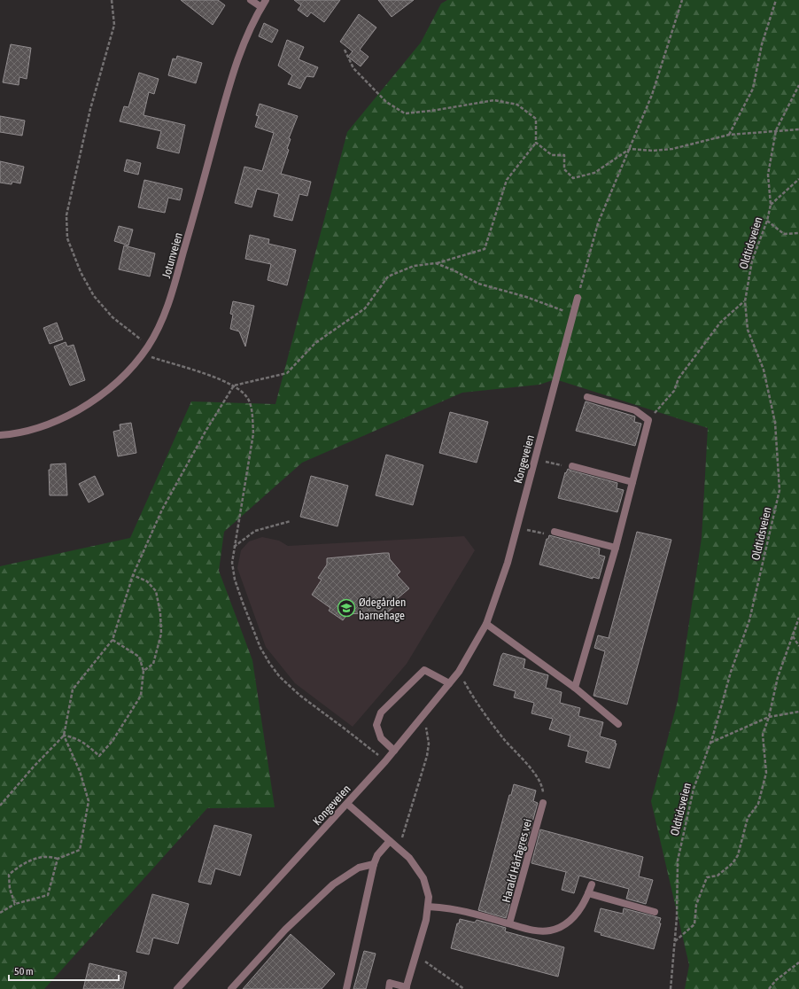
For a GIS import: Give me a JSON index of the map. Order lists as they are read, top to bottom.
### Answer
{
  "streets": {
    "street": ["Jotunveien", "Kongeveien", "Harald Hårfagres vei"],
    "path": ["Oldtidsveien"]
  },
  "places": {
    "school or university": ["Ødegården barnehage"]
  },
  "scale_bar": "50 m"
}
